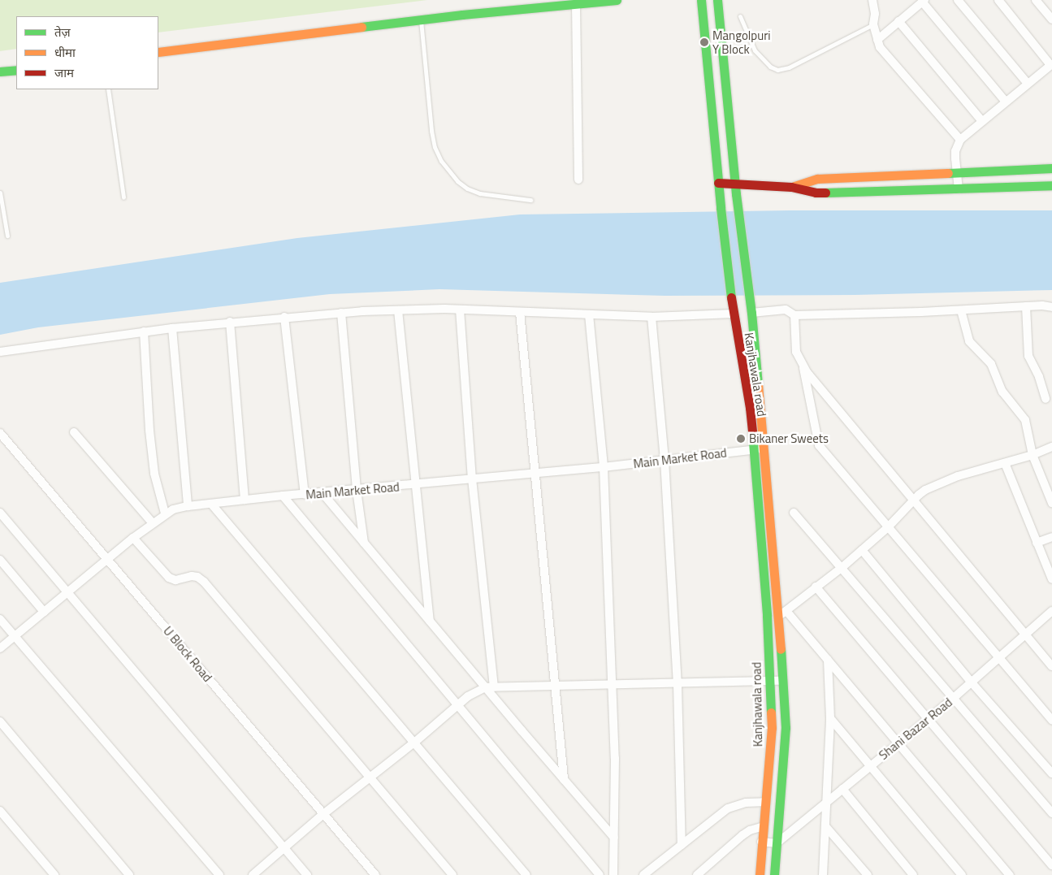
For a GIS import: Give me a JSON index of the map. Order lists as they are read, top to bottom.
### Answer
{
  "streets": {
    "main road": ["Kanjhawala road"],
    "street": ["Main Market Road", "U Block Road", "Shani Bazar Road"]
  },
  "crossings": [
    ["Kanjhawala road", "Main Market Road"],
    ["Kanjhawala road", "Shani Bazar Road"],
    ["Main Market Road", "U Block Road"]
  ],
  "places": ["Mangolpuri Y Block", "Bikaner Sweets"],
  "legend": ["तेज़", "धीमा", "जाम"]
}
